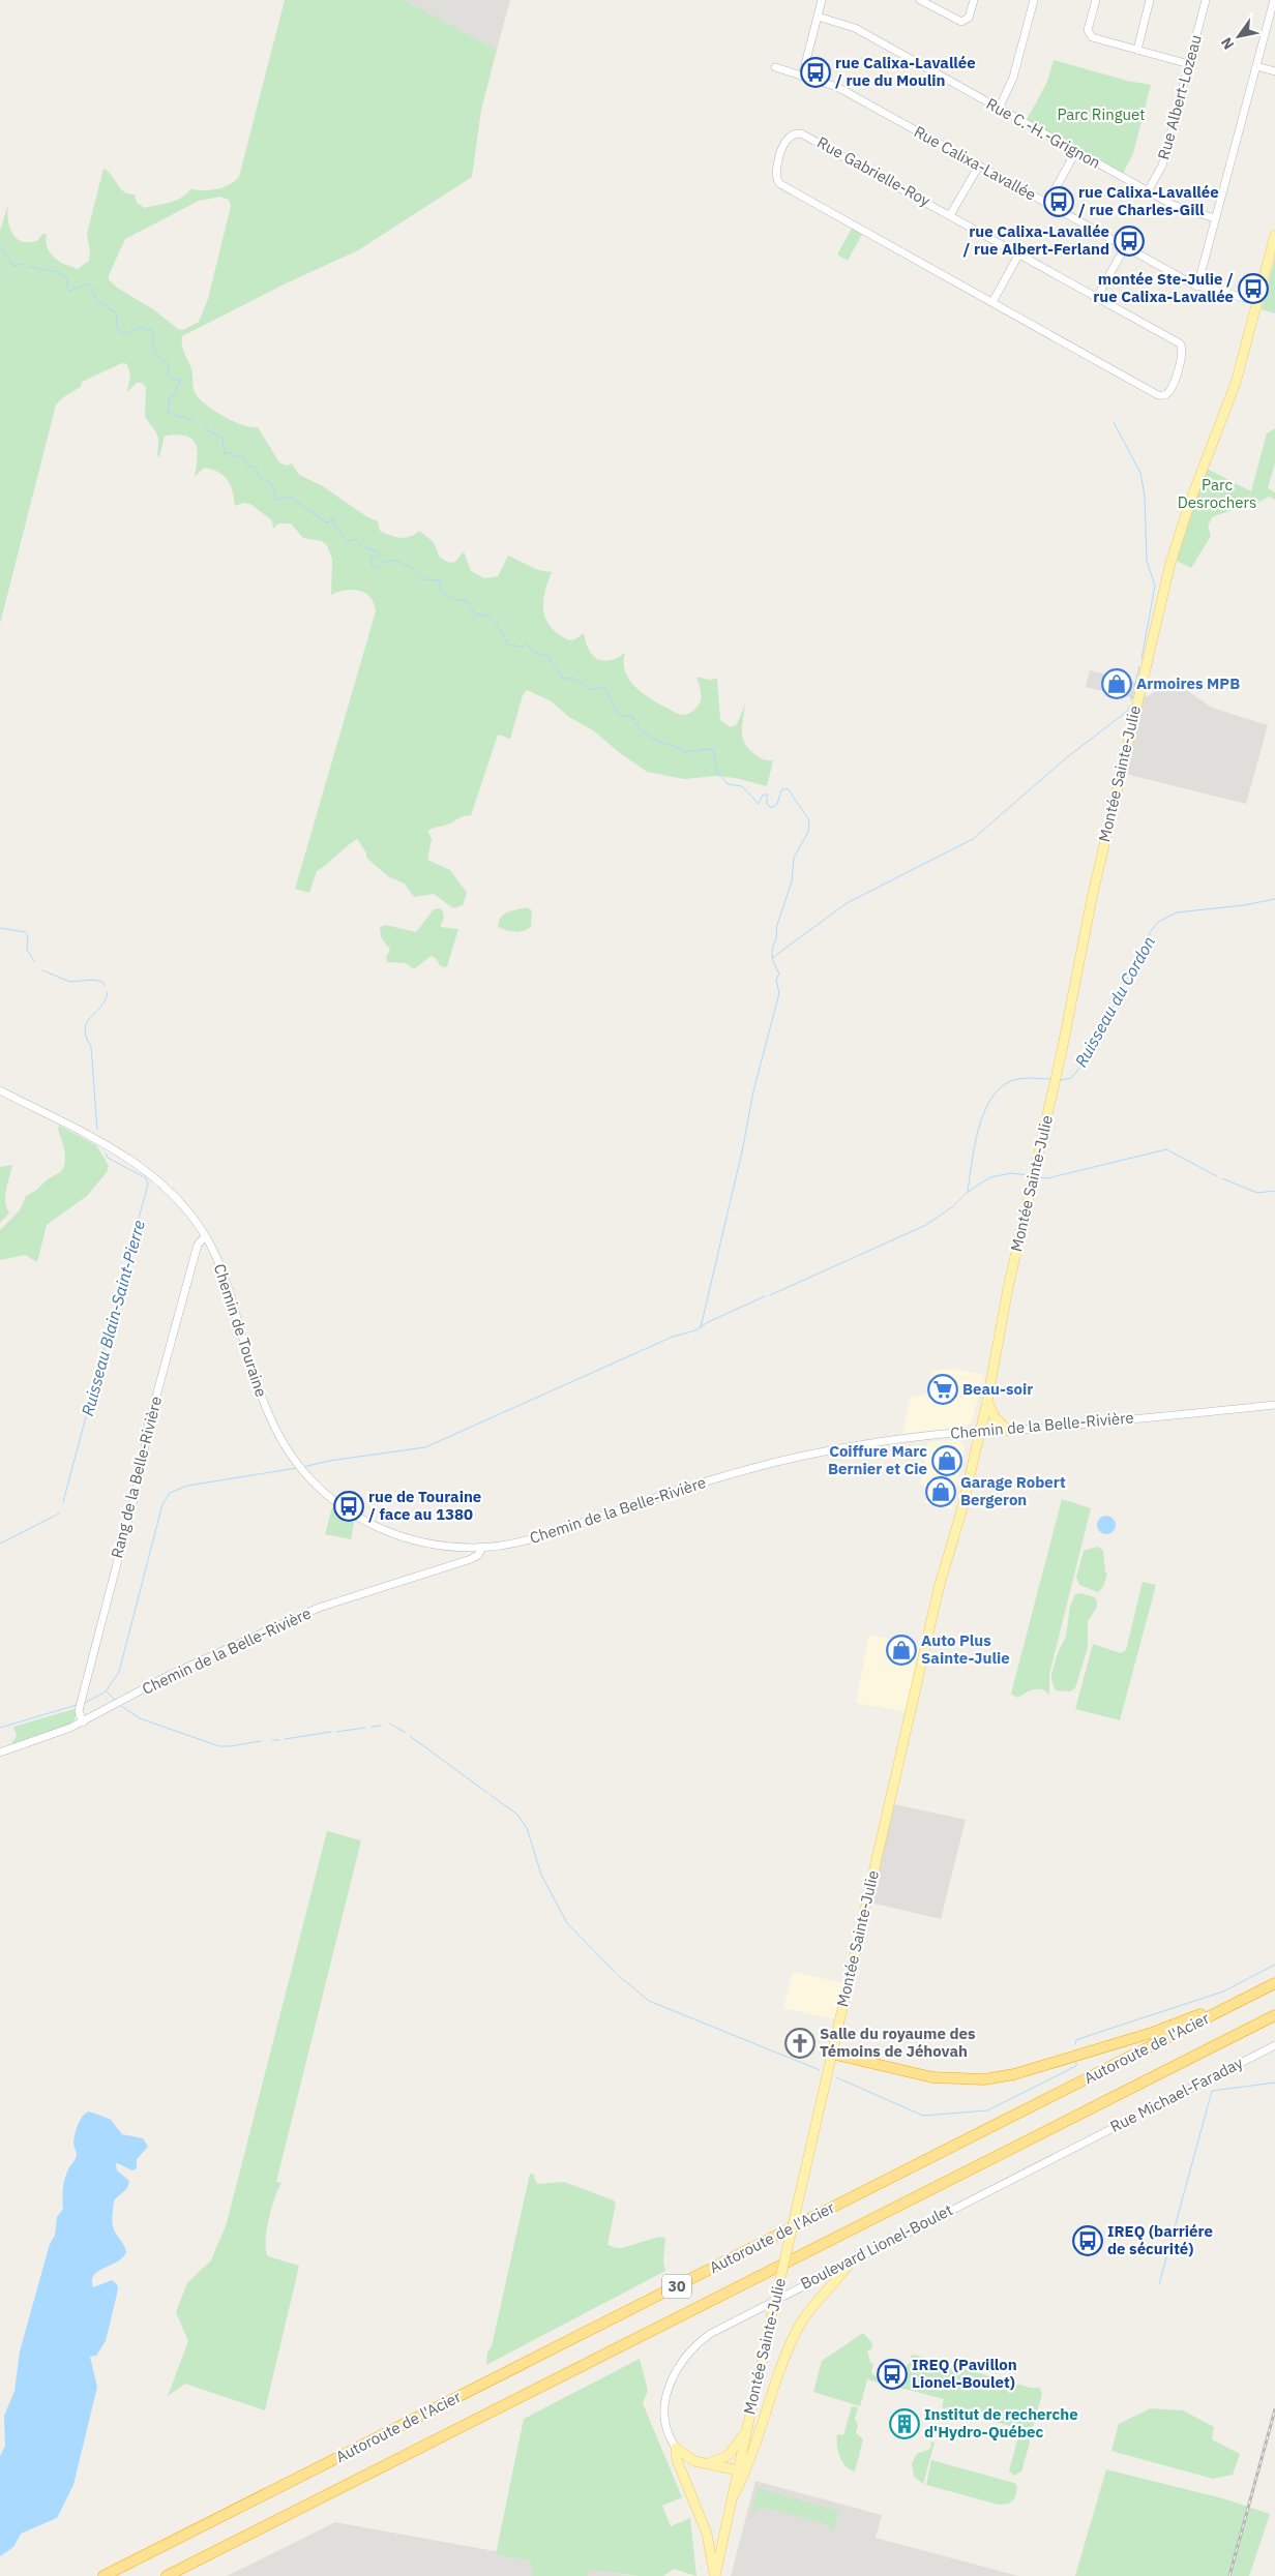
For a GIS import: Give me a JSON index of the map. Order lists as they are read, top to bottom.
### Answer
{
  "streets": {
    "highway": ["Autoroute de l'Acier", "30"],
    "main road": ["Montée Sainte-Julie"],
    "street": [
      "Rue Albert-Lozeau",
      "Rue C.-H.-Grignon",
      "Rue Calixa-Lavallée",
      "Rue Gabrielle-Roy",
      "Chemin de Touraine",
      "Chemin de la Belle-Rivière",
      "Rang de la Belle-Rivière",
      "Rue Michael-Faraday",
      "Boulevard Lionel-Boulet"
    ]
  },
  "crossings": [
    ["Rue Albert-Lozeau", "Rue C.-H.-Grignon"],
    ["Rue Calixa-Lavallée", "Montée Sainte-Julie"],
    ["Montée Sainte-Julie", "Chemin de la Belle-Rivière"],
    ["Chemin de Touraine", "Chemin de la Belle-Rivière"],
    ["Chemin de Touraine", "Rang de la Belle-Rivière"],
    ["Chemin de la Belle-Rivière", "Rang de la Belle-Rivière"],
    ["Rue Michael-Faraday", "Boulevard Lionel-Boulet"]
  ],
  "water": ["Ruisseau du Cordon", "Ruisseau Blain-Saint-Pierre"],
  "parks": ["Parc Ringuet", "Parc Desrochers"],
  "places": {
    "bus stop": [
      "rue Calixa-Lavallée / rue du Moulin",
      "rue Calixa-Lavallée / rue Charles-Gill",
      "rue Calixa-Lavallée / rue Albert-Ferland",
      "montée Ste-Julie / rue Calixa-Lavallée",
      "rue de Touraine / face au 1380",
      "IREQ (barriére de sécurité)",
      "IREQ (Pavillon Lionel-Boulet)"
    ],
    "shop": [
      "Armoires MPB",
      "Coiffure Marc Bernier et Cie",
      "Garage Robert Bergeron",
      "Auto Plus Sainte-Julie"
    ],
    "supermarket": ["Beau-soir"],
    "church": ["Salle du royaume des Témoins de Jéhovah"],
    "building": ["Institut de recherche d'Hydro-Québec"]
  },
  "north": "bottom left"
}
